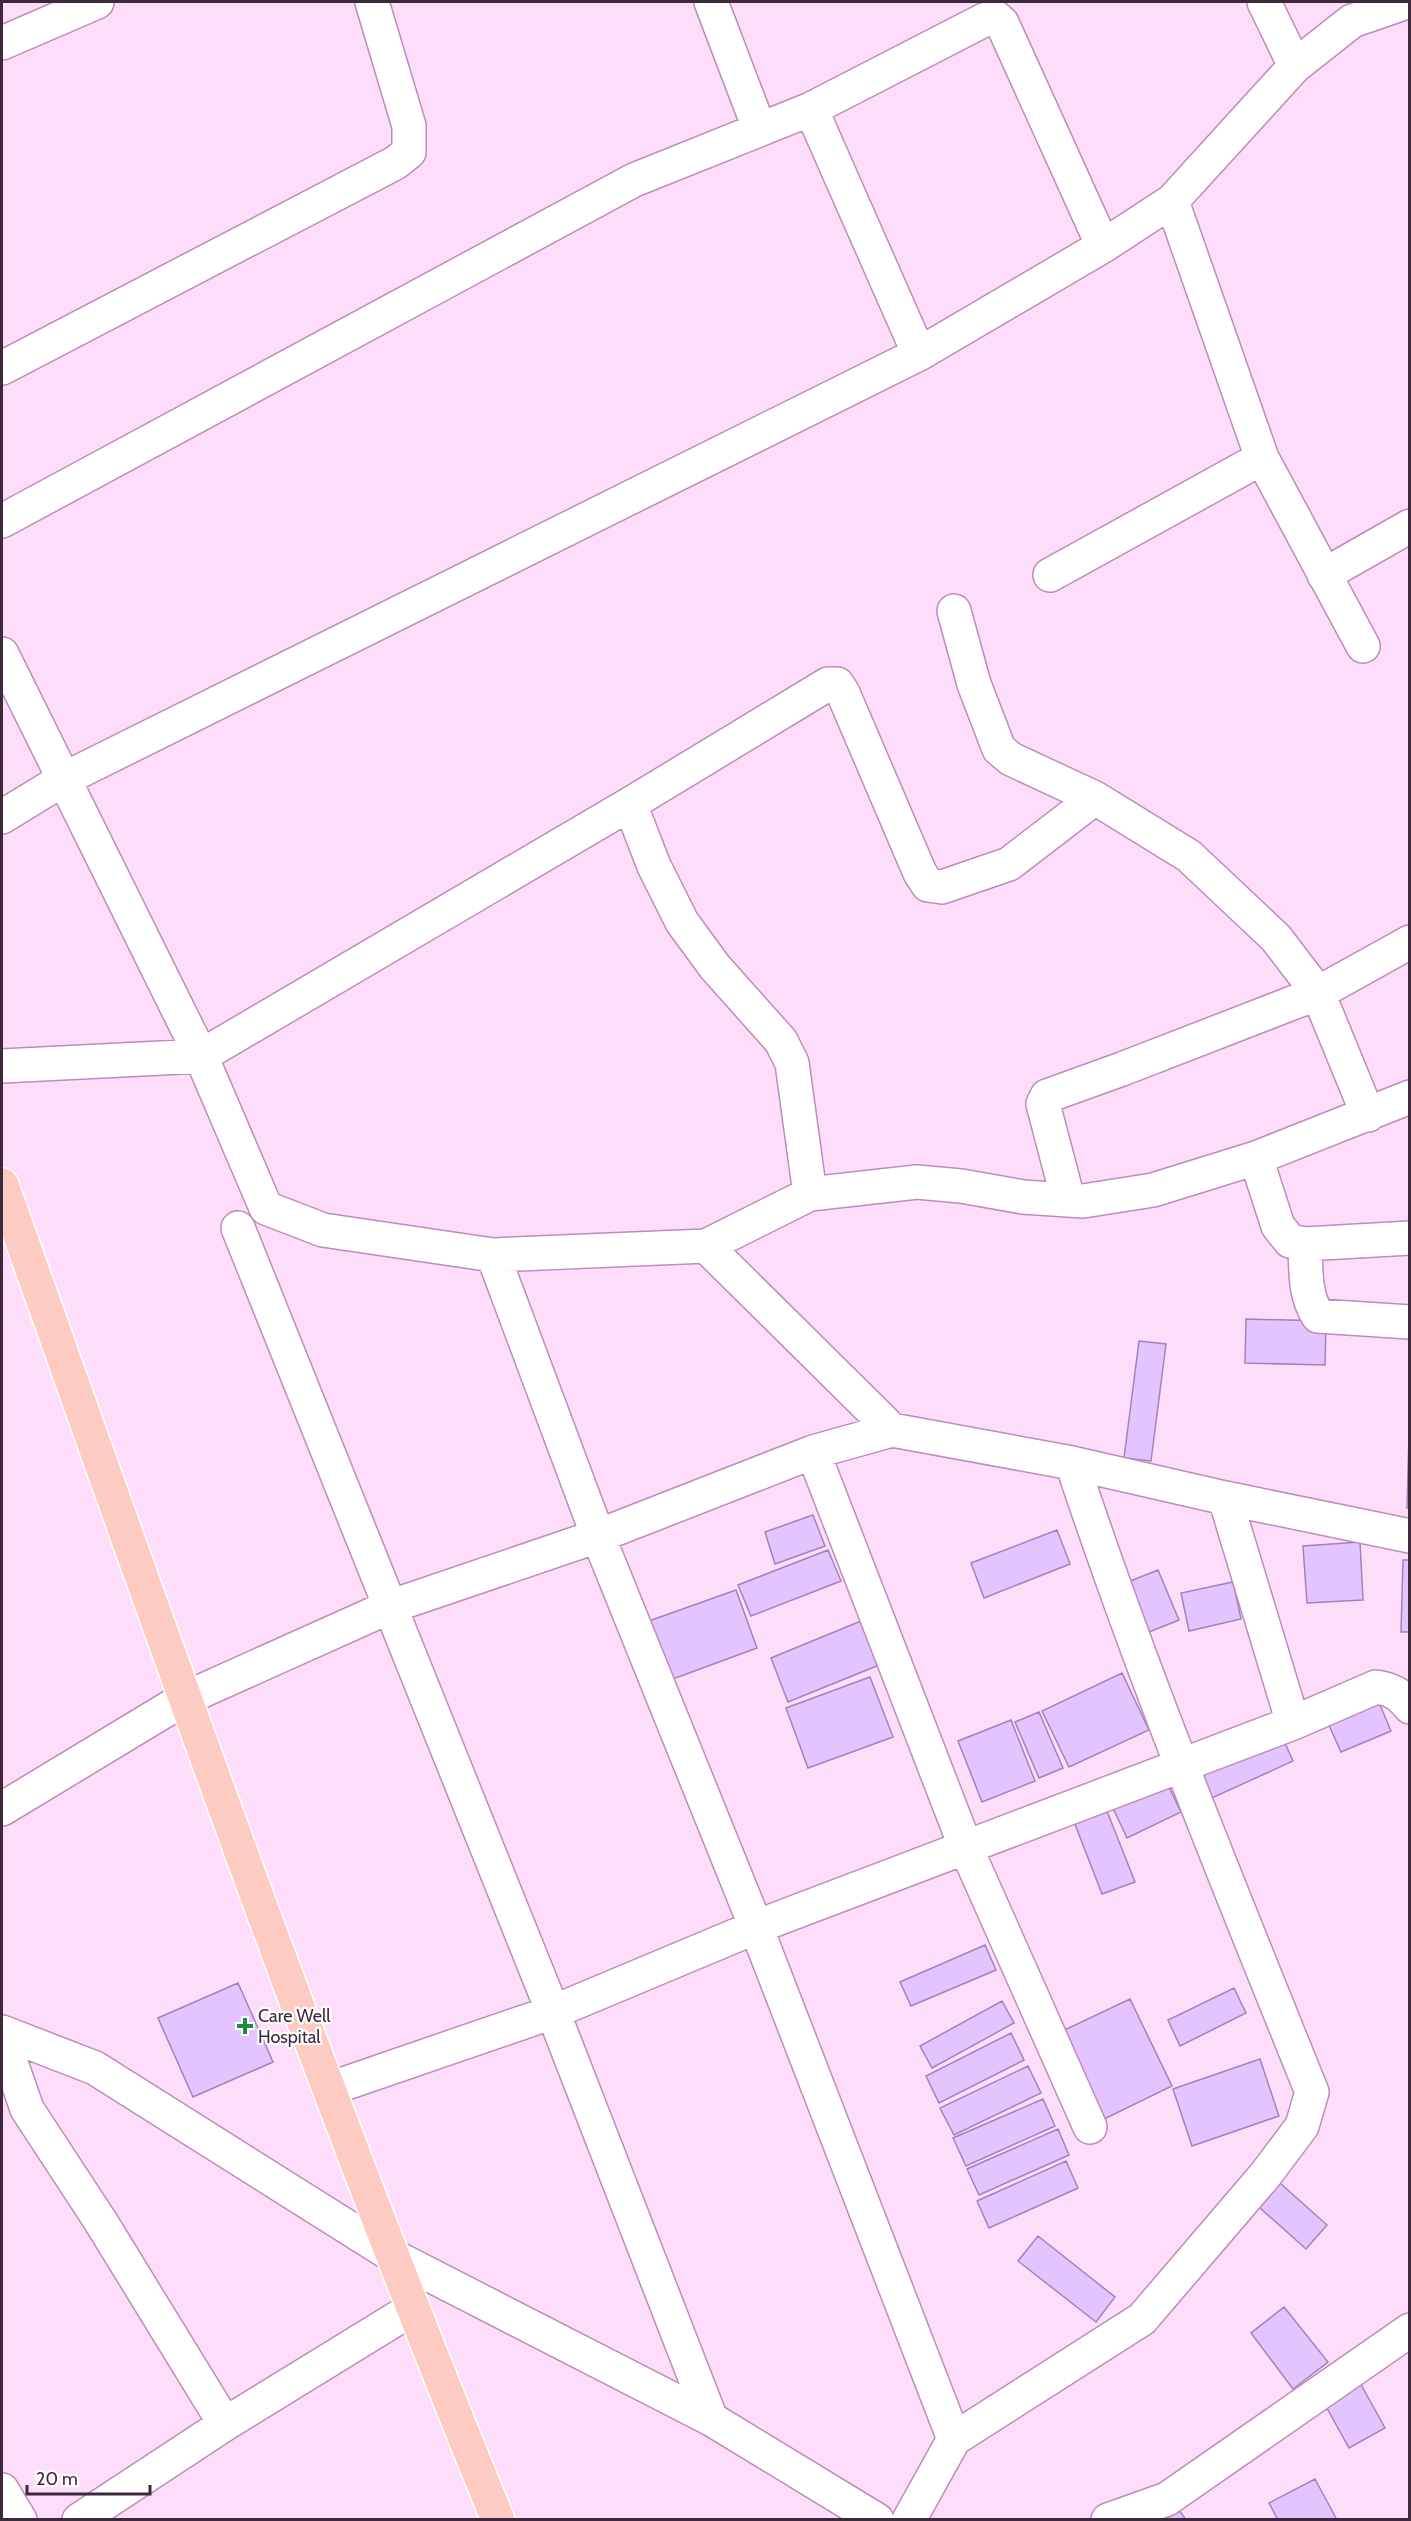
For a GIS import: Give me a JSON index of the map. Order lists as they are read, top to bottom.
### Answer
{
  "places": {
    "health": ["Care Well Hospital"]
  },
  "scale_bar": "20 m"
}
